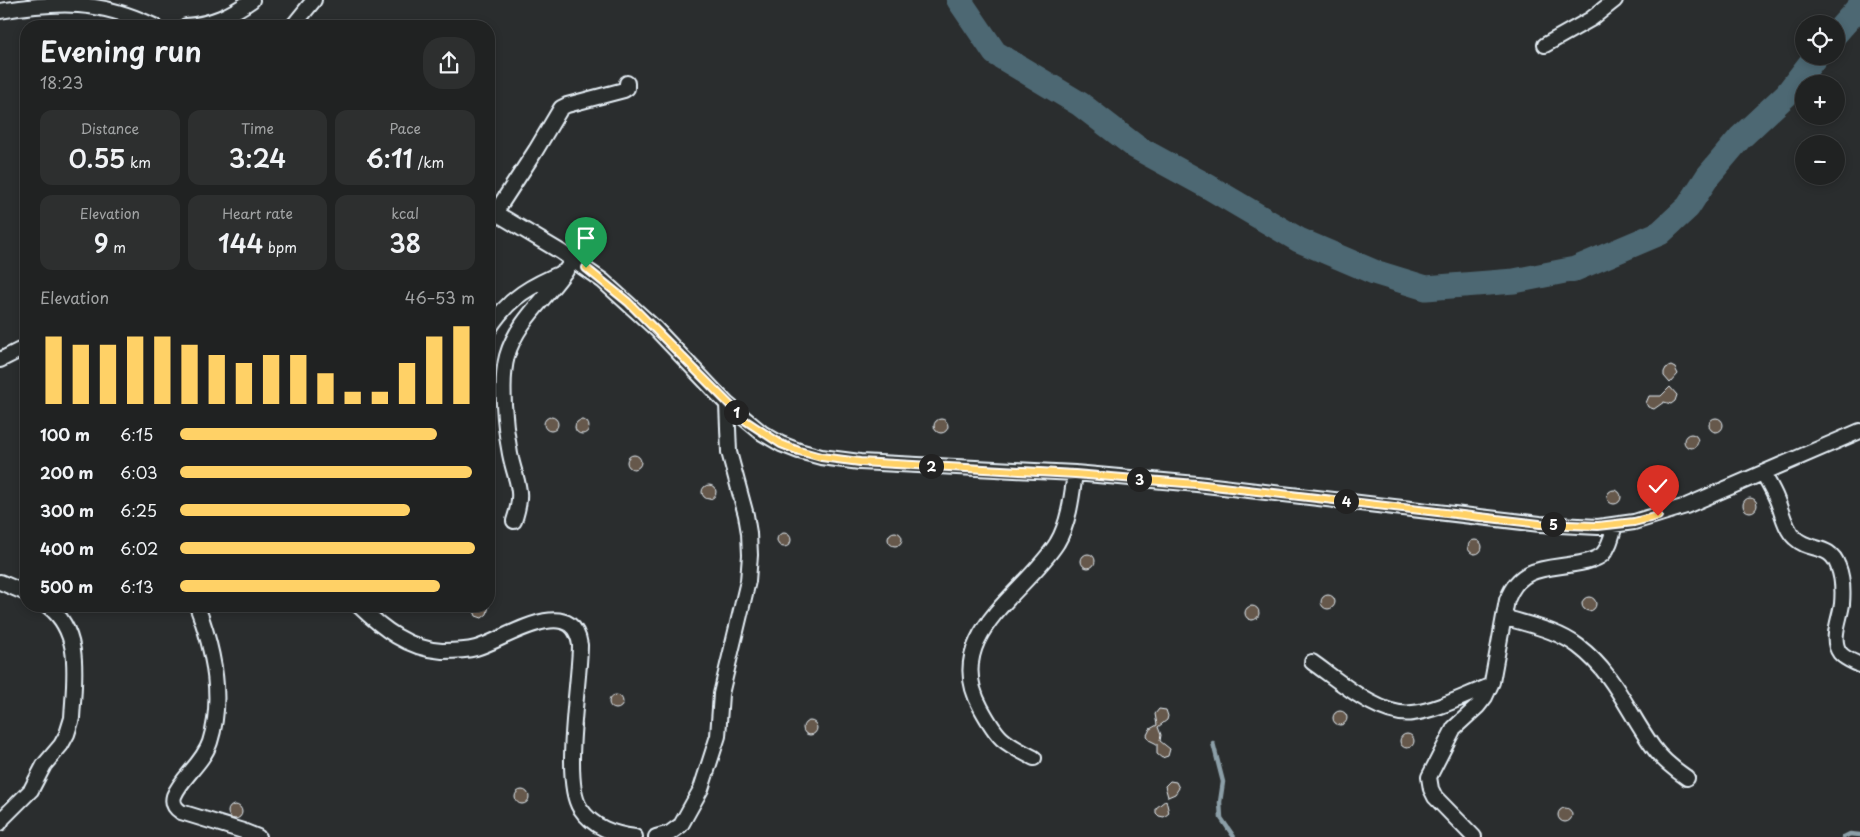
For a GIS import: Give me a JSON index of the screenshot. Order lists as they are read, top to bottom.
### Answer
{
  "page": {
    "map_buttons": ["+", "−"],
    "heading": ["Evening run", "18:23"],
    "stats": [
      ["Distance", "0.55 km"],
      ["Time", "3:24"],
      ["Pace", "6:11 /km"],
      ["Elevation", "9 m"],
      ["Heart rate", "144 bpm"],
      ["kcal", "38"]
    ],
    "chart": ["Elevation", "46–53 m"],
    "pins": [
      "1",
      "2",
      "3",
      "4",
      "5"
    ],
    "list": [
      {
        "name": "100 m",
        "note": "6:15"
      },
      {
        "name": "200 m",
        "note": "6:03"
      },
      {
        "name": "300 m",
        "note": "6:25"
      },
      {
        "name": "400 m",
        "note": "6:02"
      },
      {
        "name": "500 m",
        "note": "6:13"
      }
    ]
  }
}
